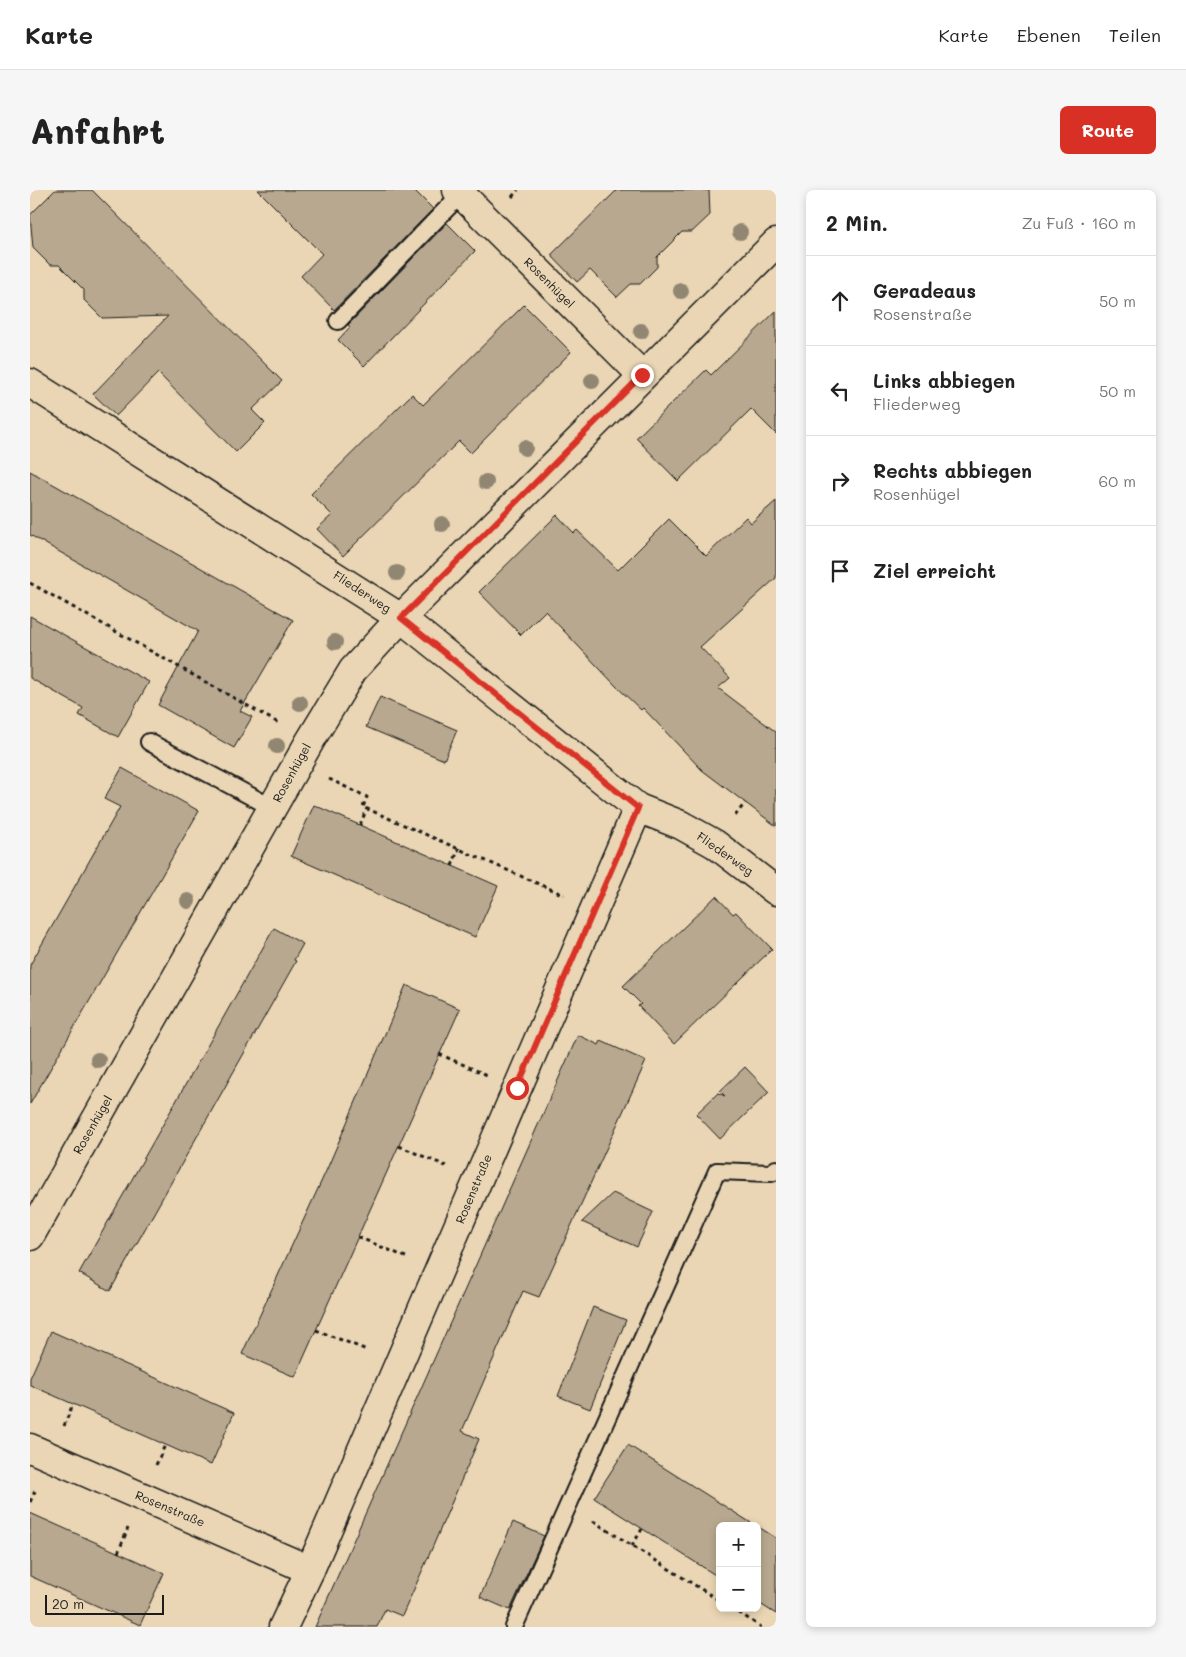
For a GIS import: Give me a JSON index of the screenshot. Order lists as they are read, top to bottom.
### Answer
{
  "streets": {
    "street": ["Rosenhügel", "Fliederweg", "Rosenstraße"]
  },
  "crossings": [
    ["Rosenhügel", "Fliederweg"],
    ["Fliederweg", "Rosenstraße"]
  ],
  "scale_bar": "20 m",
  "page": {
    "header": "Karte",
    "nav": ["Karte", "Ebenen", "Teilen"],
    "buttons": "Route",
    "title": "Anfahrt",
    "heading": ["2 Min.", "Zu Fuß · 160 m"],
    "list": [
      ["Geradeaus", "Rosenstraße", "50 m"],
      ["Links abbiegen", "Fliederweg", "50 m"],
      ["Rechts abbiegen", "Rosenhügel", "60 m"],
      "Ziel erreicht"
    ],
    "map_buttons": ["+", "−"],
    "scale": "20 m"
  }
}
